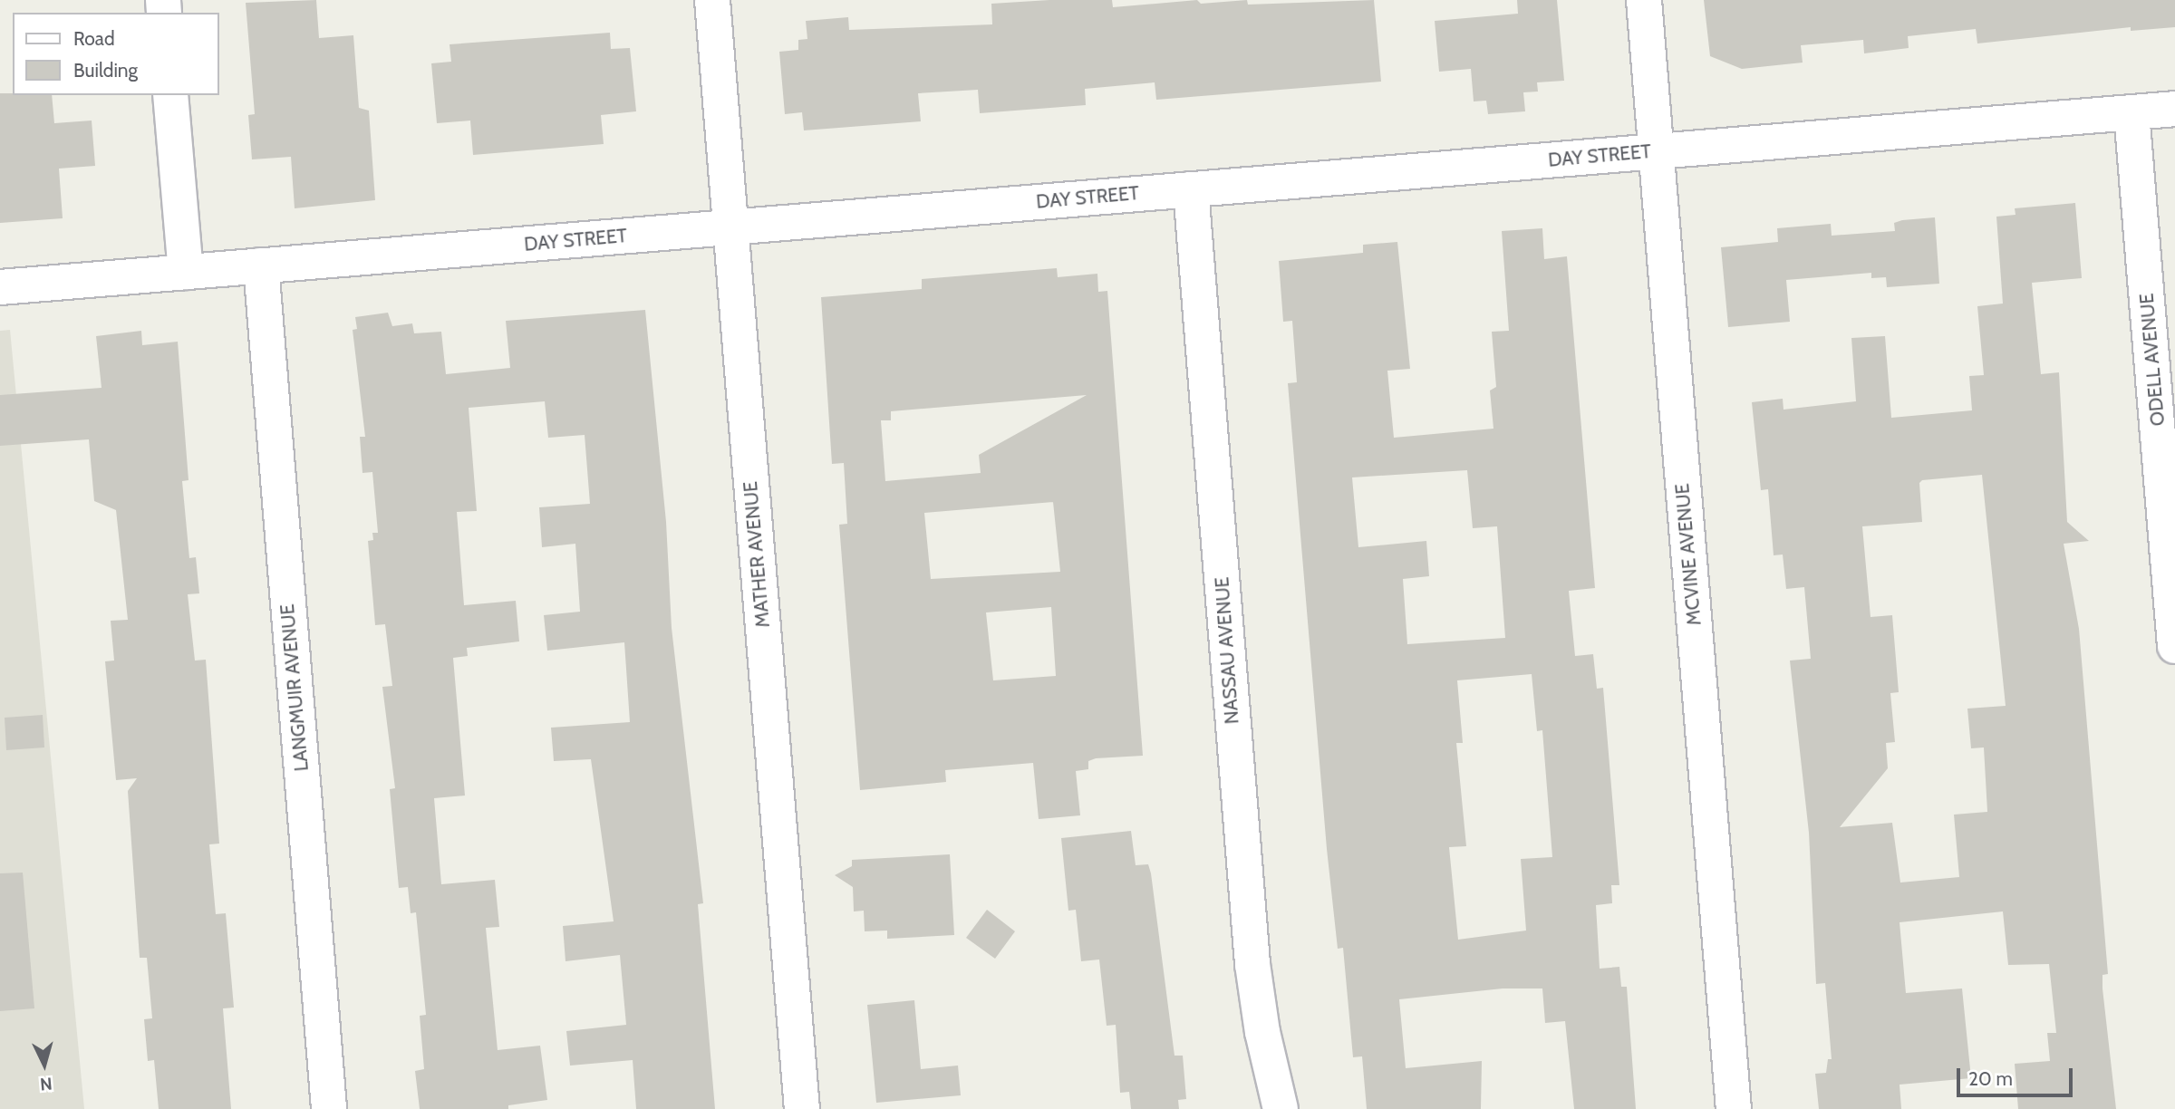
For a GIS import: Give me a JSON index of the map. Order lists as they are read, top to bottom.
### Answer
{
  "streets": {
    "street": [
      "DAY STREET",
      "ODELL AVENUE",
      "MATHER AVENUE",
      "MCVINE AVENUE",
      "NASSAU AVENUE",
      "LANGMUIR AVENUE"
    ]
  },
  "crossings": [
    ["DAY STREET", "ODELL AVENUE"],
    ["DAY STREET", "MATHER AVENUE"],
    ["DAY STREET", "MCVINE AVENUE"],
    ["DAY STREET", "NASSAU AVENUE"],
    ["DAY STREET", "LANGMUIR AVENUE"]
  ],
  "legend": ["Road", "Building"],
  "scale_bar": "20 m",
  "north": "bottom"
}
